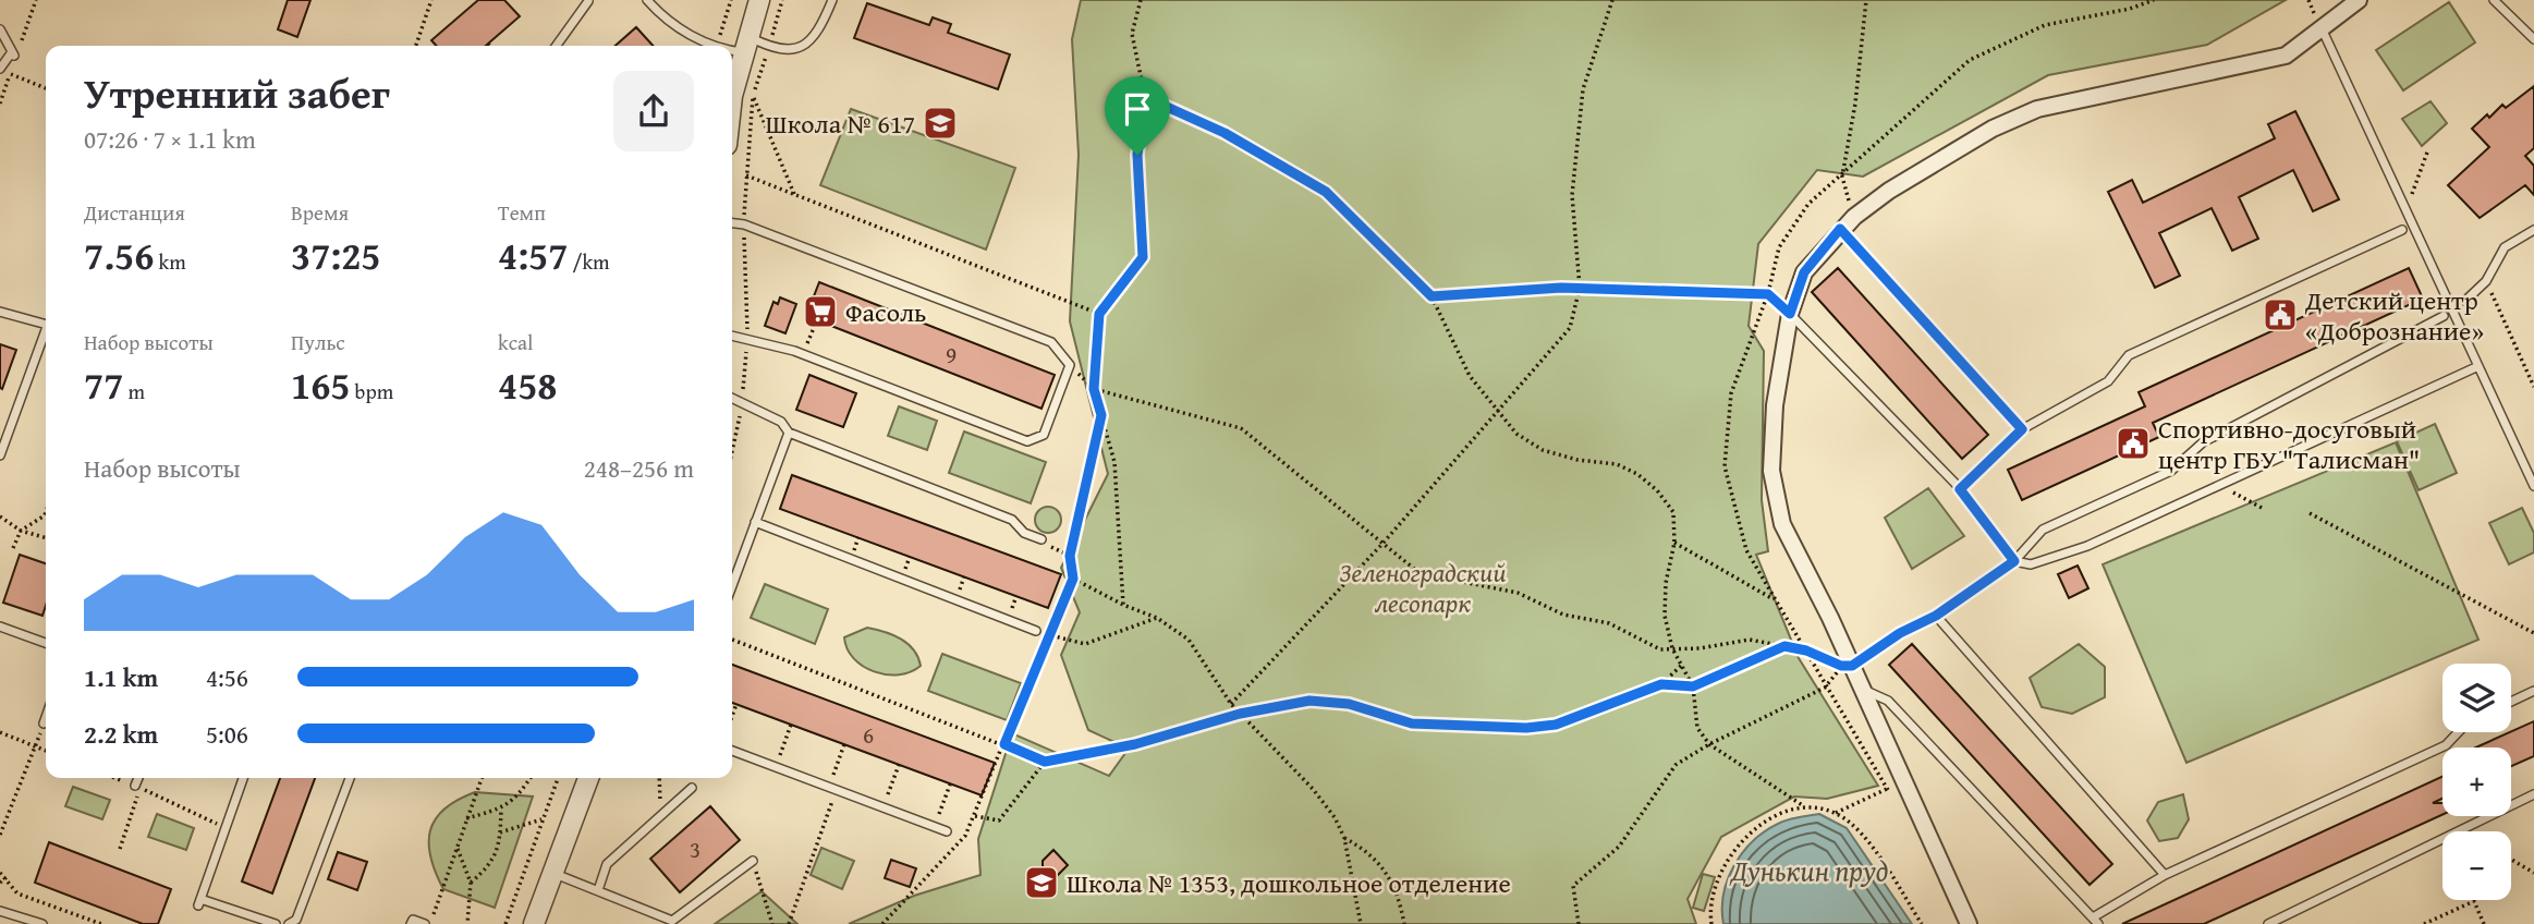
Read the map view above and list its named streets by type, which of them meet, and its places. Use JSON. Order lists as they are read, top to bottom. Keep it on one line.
{"water":["Дунькин пруд"],"parks":["Зеленоградский лесопарк"],"places":{"school or university":["Школа № 617","Школа № 1353, дошкольное отделение"],"supermarket":["Фасоль"],"public building":["Детский центр «Добрознание»","Спортивно-досуговый центр ГБУ \"Талисман\""]},"house_numbers":["9","6","3"],"page":{"heading":["Утренний забег","07:26 · 7 × 1.1 km"],"stats":[["Дистанция","7.56 km"],["Время","37:25"],["Темп","4:57 /km"],["Набор высоты","77 m"],["Пульс","165 bpm"],["kcal","458"]],"chart":["Набор высоты","248–256 m"],"list":[{"name":"1.1 km","note":"4:56"},{"name":"2.2 km","note":"5:06"}],"map_buttons":["+","−"]}}
